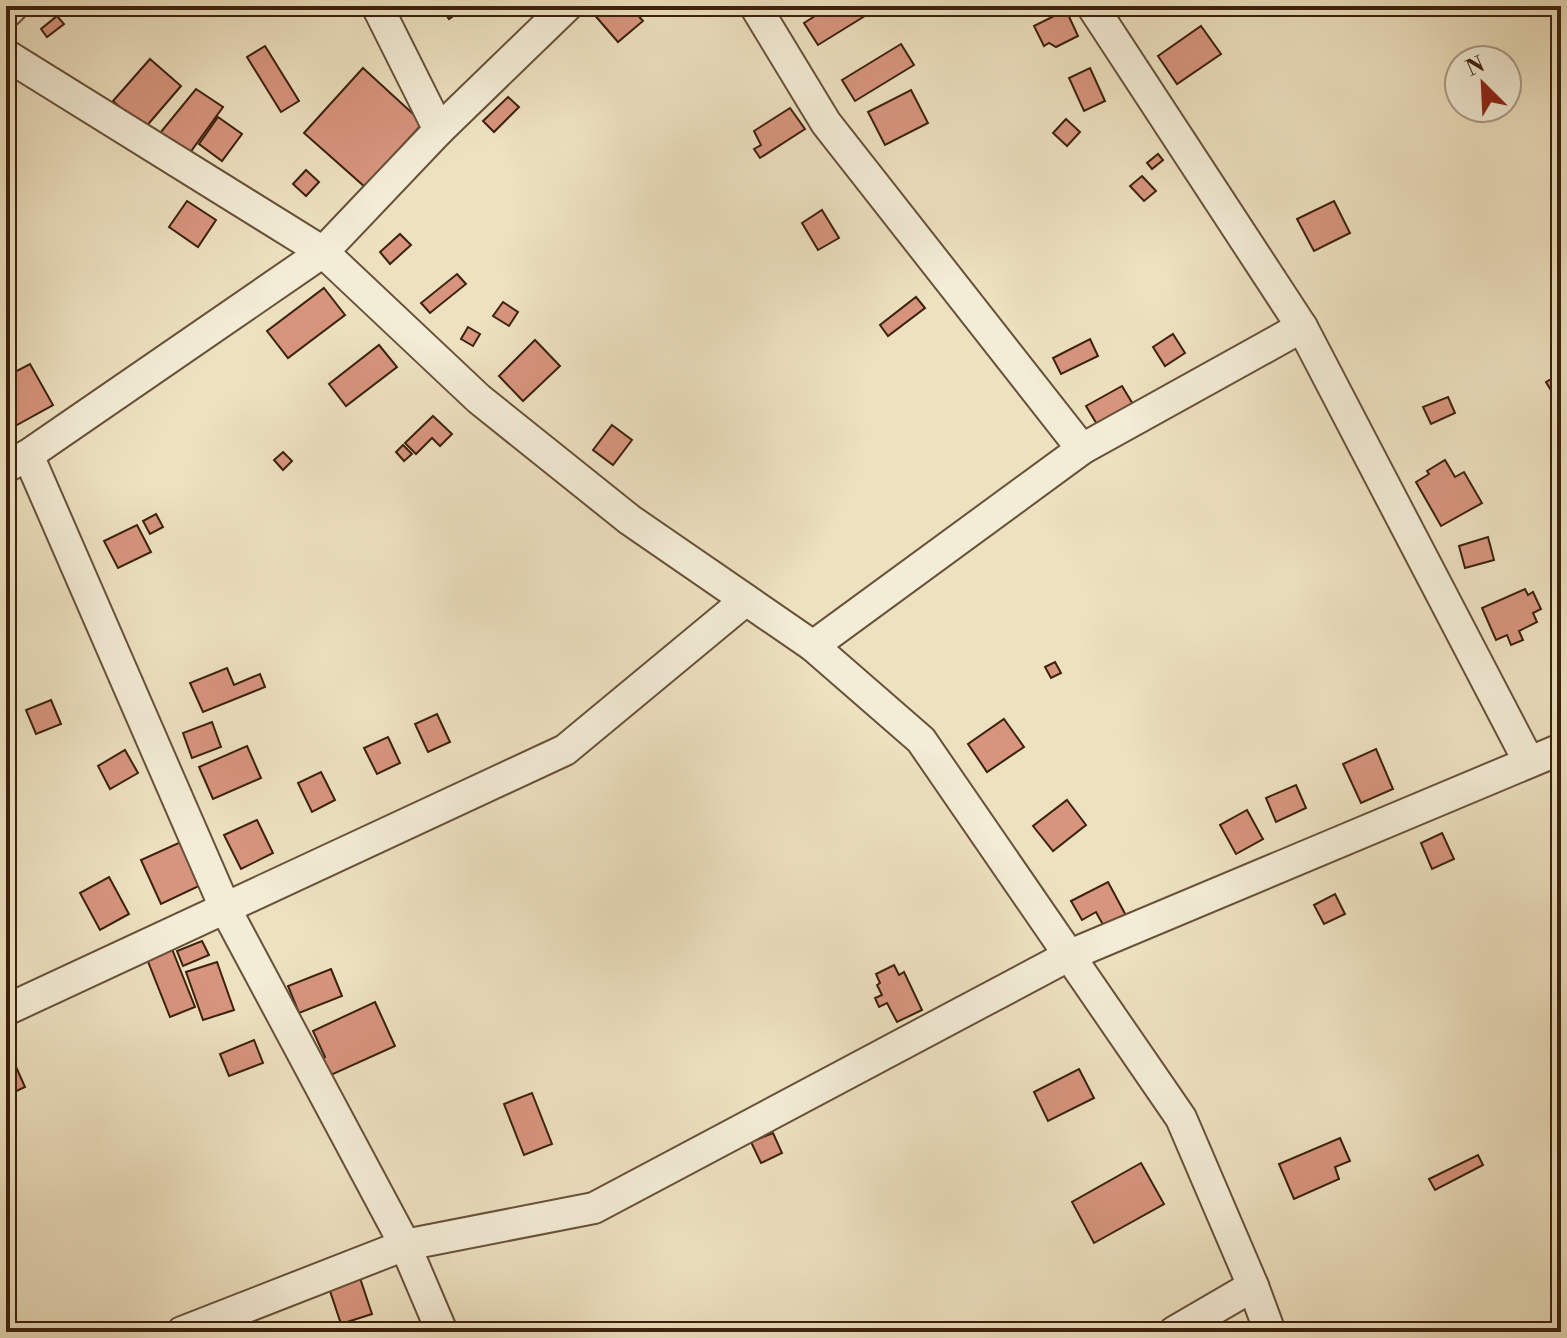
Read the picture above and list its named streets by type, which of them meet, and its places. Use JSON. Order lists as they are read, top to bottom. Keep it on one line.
{"north":"top left"}
